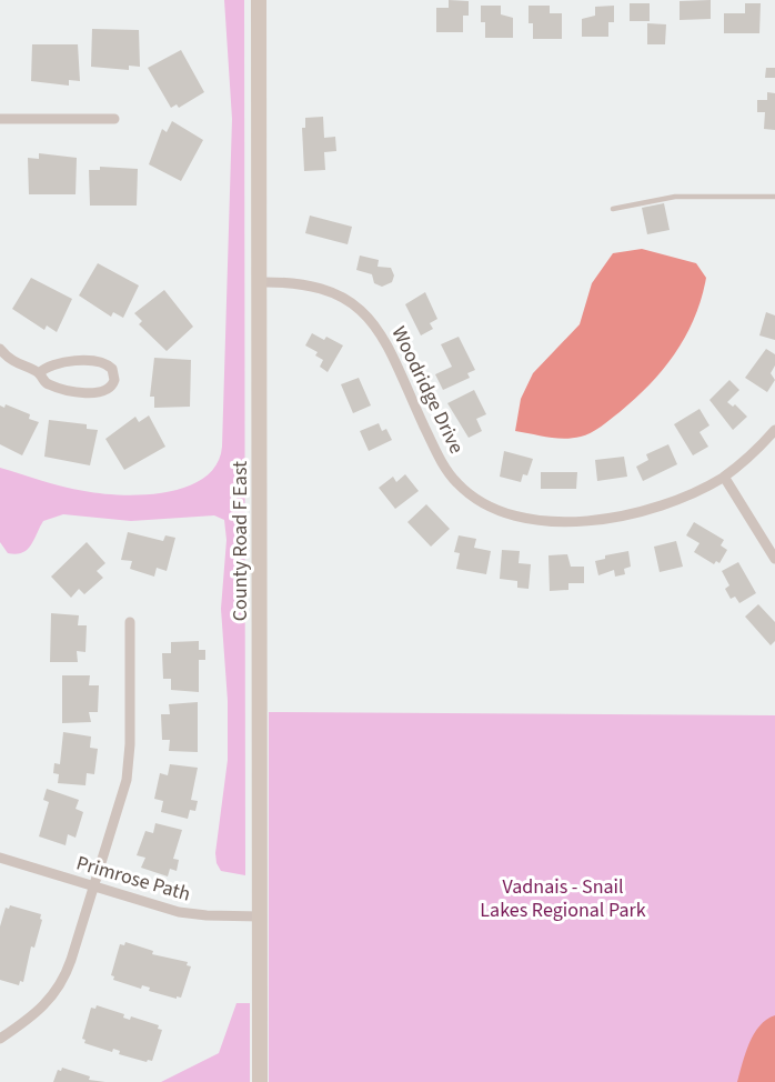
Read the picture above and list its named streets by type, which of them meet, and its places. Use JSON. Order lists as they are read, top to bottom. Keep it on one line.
{"streets":{"street":["Woodridge Drive","County Road F East","Primrose Path"]},"crossings":[["Woodridge Drive","County Road F East"],["County Road F East","Primrose Path"]],"parks":["Vadnais - Snail Lakes Regional Park"]}
